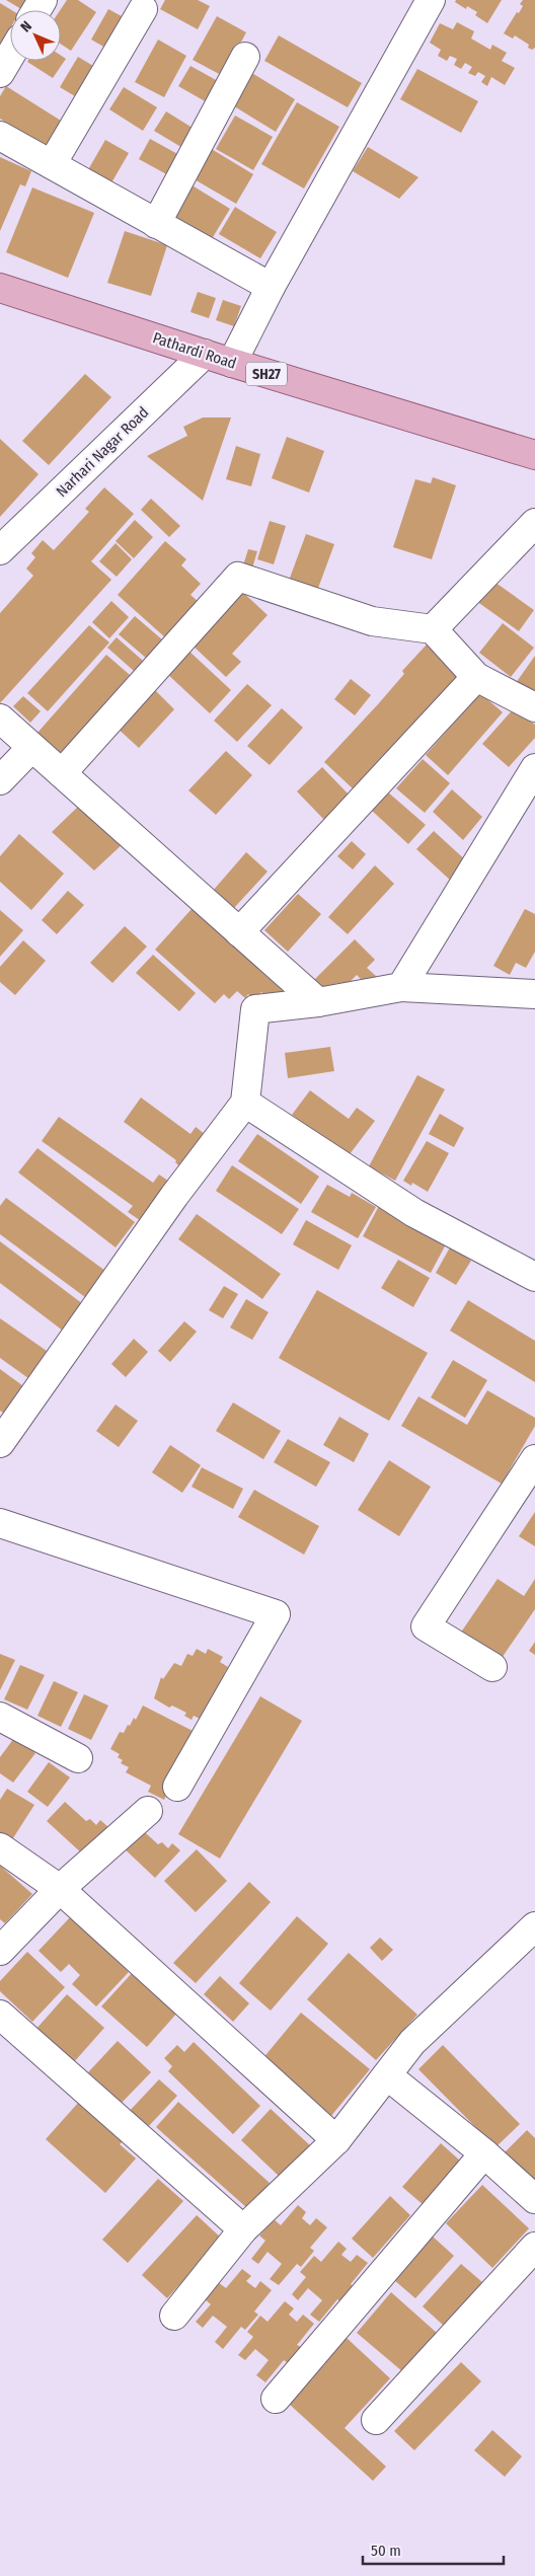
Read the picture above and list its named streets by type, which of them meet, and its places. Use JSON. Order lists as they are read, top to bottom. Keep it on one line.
{"streets":{"main road":["Pathardi Road","SH27"],"street":["Narhari Nagar Road"]},"crossings":[["Pathardi Road","Narhari Nagar Road"]],"scale_bar":"50 m","north":"top left"}
